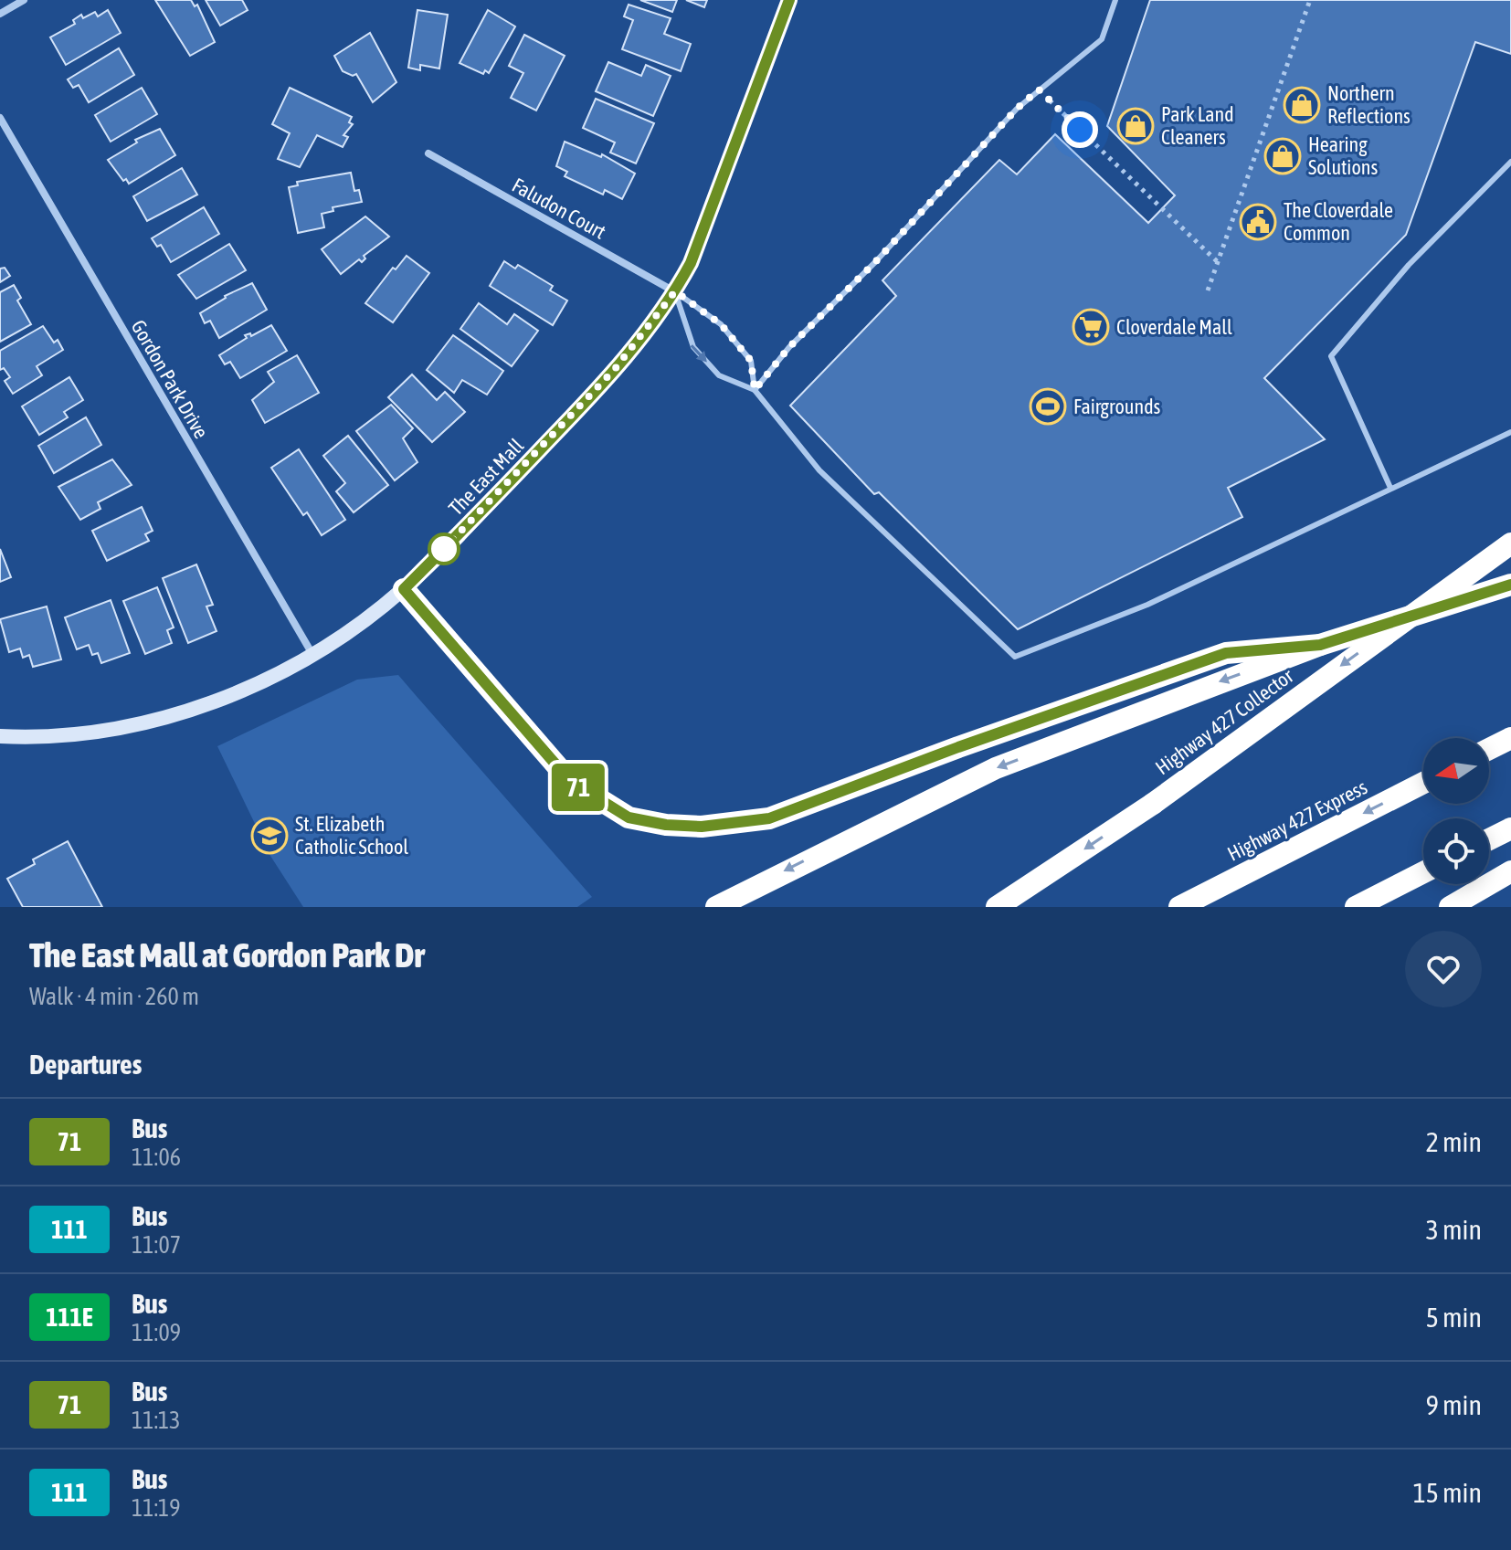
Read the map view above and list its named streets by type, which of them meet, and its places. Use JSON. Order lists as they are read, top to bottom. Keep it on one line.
{"streets":{"highway":["Highway 427 Collector","Highway 427 Express"],"main road":["The East Mall"],"street":["Faludon Court","Gordon Park Drive"]},"crossings":[["Faludon Court","The East Mall"],["Gordon Park Drive","The East Mall"]],"places":{"shop":["Northern Reflections","Park Land Cleaners","Hearing Solutions"],"public building":["The Cloverdale Common"],"supermarket":["Cloverdale Mall"],"sports":["Fairgrounds"],"school or university":["St. Elizabeth Catholic School"]},"lines":["bus line 71"],"north":"left","page":{"on_map":"71","heading":[["The East Mall at Gordon Park Dr","Walk · 4 min · 260 m"],"Departures"],"list":[{"mark":"71","name":"Bus","note":"11:06","value":"2 min"},{"mark":"111","name":"Bus","note":"11:07","value":"3 min"},{"mark":"111E","name":"Bus","note":"11:09","value":"5 min"},{"mark":"71","name":"Bus","note":"11:13","value":"9 min"},{"mark":"111","name":"Bus","note":"11:19","value":"15 min"}]}}
